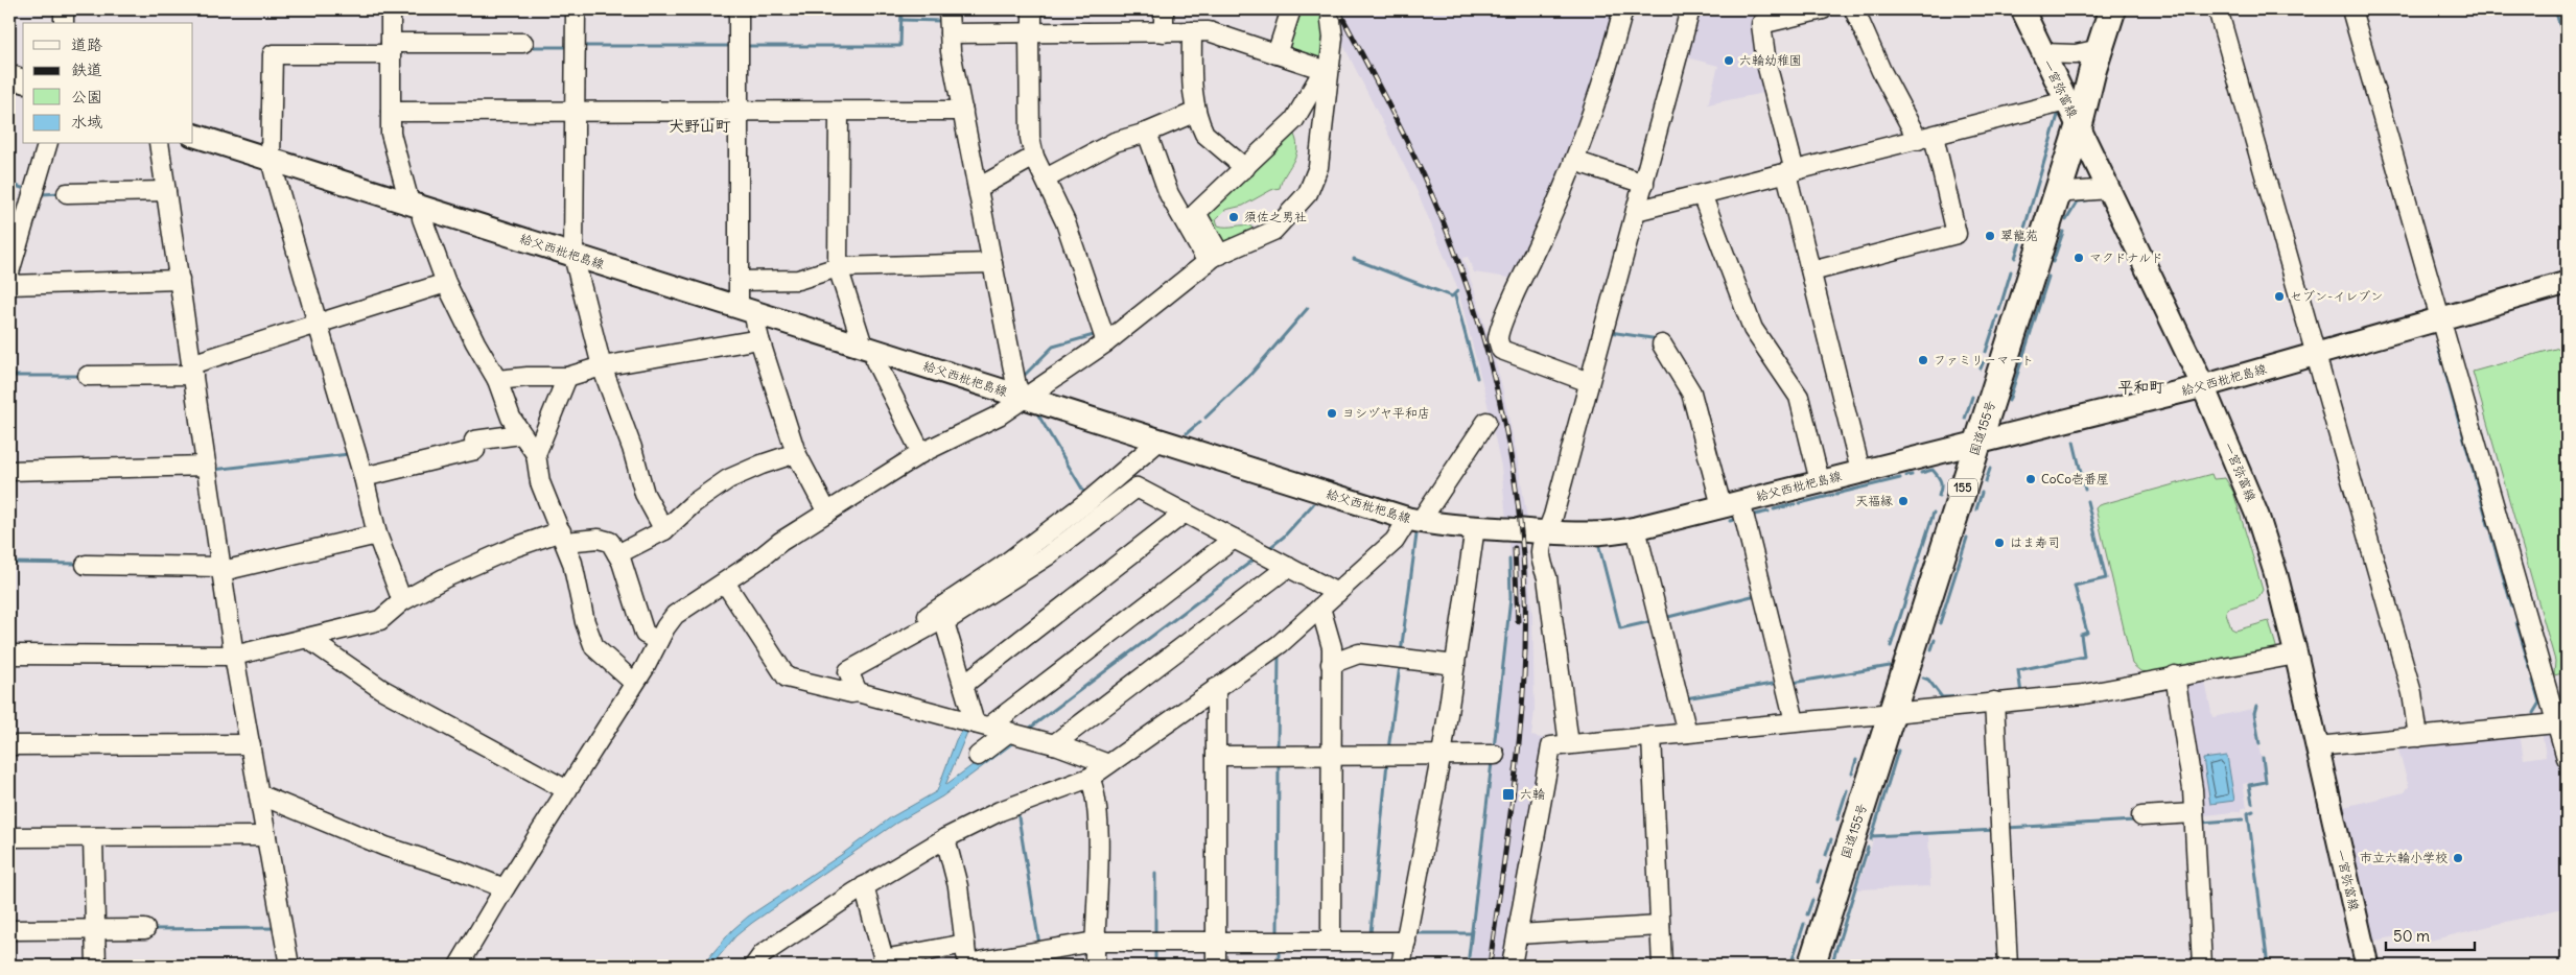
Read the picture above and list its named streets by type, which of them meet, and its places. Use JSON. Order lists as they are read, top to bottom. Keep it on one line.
{"streets":{"highway":["国道155号","155"],"main road":["一宮弥富線","給父西枇杷島線"]},"crossings":[["一宮弥富線","給父西枇杷島線"],["一宮弥富線","国道155号"],["給父西枇杷島線","国道155号"]],"districts":["大野山町","平和町"],"places":{"other":["六輪幼稚園","須佐之男社","翠龍苑","マクドナルド","セブン-イレブン","ファミリーマート","ヨシヅヤ平和店","CoCo壱番屋","天福縁","はま寿司","市立六輪小学校"],"transit":["六輪"]},"legend":["道路","鉄道","公園","水域"],"scale_bar":"50 m"}
